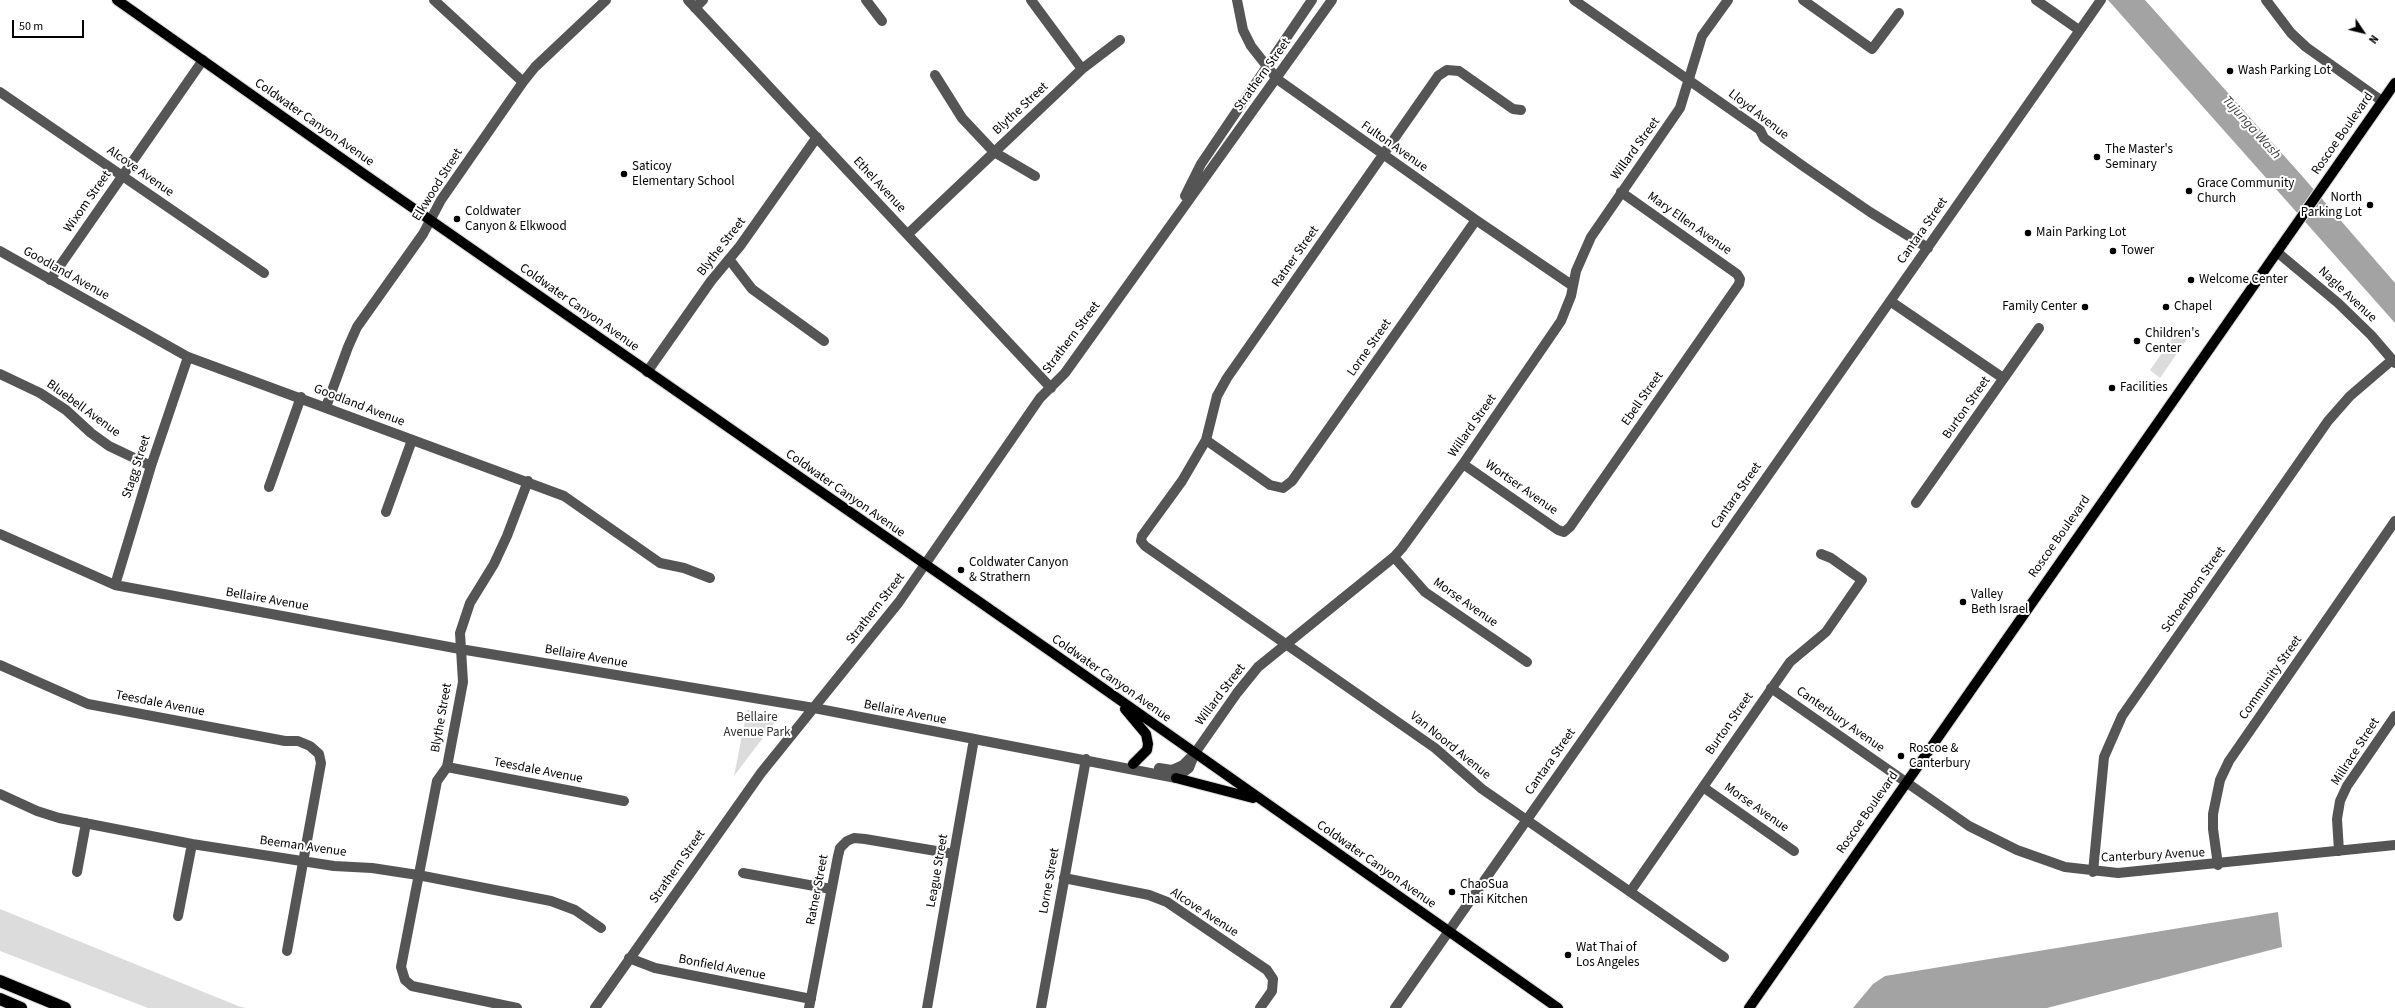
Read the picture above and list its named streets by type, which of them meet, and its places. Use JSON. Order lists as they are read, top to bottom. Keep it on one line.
{"streets":{"main road":["Coldwater Canyon Avenue","Roscoe Boulevard"],"street":["Strathern Street","Blythe Street","Lloyd Avenue","Fulton Avenue","Willard Street","Alcove Avenue","Elkwood Street","Ethel Avenue","Wixom Street","Mary Ellen Avenue","Cantara Street","Ratner Street","Goodland Avenue","Nagle Avenue","Lorne Street","Ebell Street","Burton Street","Bluebell Avenue","Stagg Street","Wortser Avenue","Schoenborn Street","Bellaire Avenue","Morse Avenue","Community Street","Teesdale Avenue","Canterbury Avenue","Van Noord Avenue","Millrace Street","Beeman Avenue","League Street","Bonfield Avenue"]},"crossings":[["Strathern Street","Coldwater Canyon Avenue"],["Strathern Street","Fulton Avenue"],["Strathern Street","Ethel Avenue"],["Strathern Street","Bellaire Avenue"],["Strathern Street","Bonfield Avenue"],["Blythe Street","Coldwater Canyon Avenue"],["Blythe Street","Ethel Avenue"],["Blythe Street","Goodland Avenue"],["Blythe Street","Bellaire Avenue"],["Blythe Street","Teesdale Avenue"],["Blythe Street","Beeman Avenue"],["Lloyd Avenue","Willard Street"],["Lloyd Avenue","Cantara Street"],["Coldwater Canyon Avenue","Willard Street"],["Coldwater Canyon Avenue","Elkwood Street"],["Coldwater Canyon Avenue","Wixom Street"],["Coldwater Canyon Avenue","Cantara Street"],["Roscoe Boulevard","Nagle Avenue"],["Roscoe Boulevard","Canterbury Avenue"],["Fulton Avenue","Willard Street"],["Fulton Avenue","Ratner Street"],["Fulton Avenue","Lorne Street"],["Willard Street","Mary Ellen Avenue"],["Willard Street","Lorne Street"],["Willard Street","Wortser Avenue"],["Willard Street","Bellaire Avenue"],["Willard Street","Morse Avenue"],["Willard Street","Van Noord Avenue"],["Alcove Avenue","Wixom Street"],["Alcove Avenue","Lorne Street"],["Elkwood Street","Goodland Avenue"],["Wixom Street","Goodland Avenue"],["Mary Ellen Avenue","Ebell Street"],["Cantara Street","Van Noord Avenue"],["Ratner Street","Lorne Street"],["Ratner Street","Van Noord Avenue"],["Ratner Street","League Street"],["Ratner Street","Bonfield Avenue"],["Goodland Avenue","Stagg Street"],["Nagle Avenue","Schoenborn Street"],["Lorne Street","Bellaire Avenue"],["Ebell Street","Wortser Avenue"],["Burton Street","Morse Avenue"],["Burton Street","Canterbury Avenue"],["Burton Street","Van Noord Avenue"],["Bluebell Avenue","Stagg Street"],["Stagg Street","Bellaire Avenue"],["Schoenborn Street","Canterbury Avenue"],["Bellaire Avenue","League Street"],["Community Street","Canterbury Avenue"],["Teesdale Avenue","Beeman Avenue"],["Canterbury Avenue","Millrace Street"]],"water":["Tujunga Wash"],"parks":["Bellaire Avenue Park"],"places":["Wash Parking Lot","The Master's Seminary","Saticoy Elementary School","Grace Community Church","North Parking Lot","Coldwater Canyon & Elkwood","Main Parking Lot","Tower","Welcome Center","Family Center","Chapel","Children's Center","Facilities","Coldwater Canyon & Strathern","Valley Beth Israel","Roscoe & Canterbury","ChaoSua Thai Kitchen","Wat Thai of Los Angeles"],"scale_bar":"50 m","north":"bottom right"}
